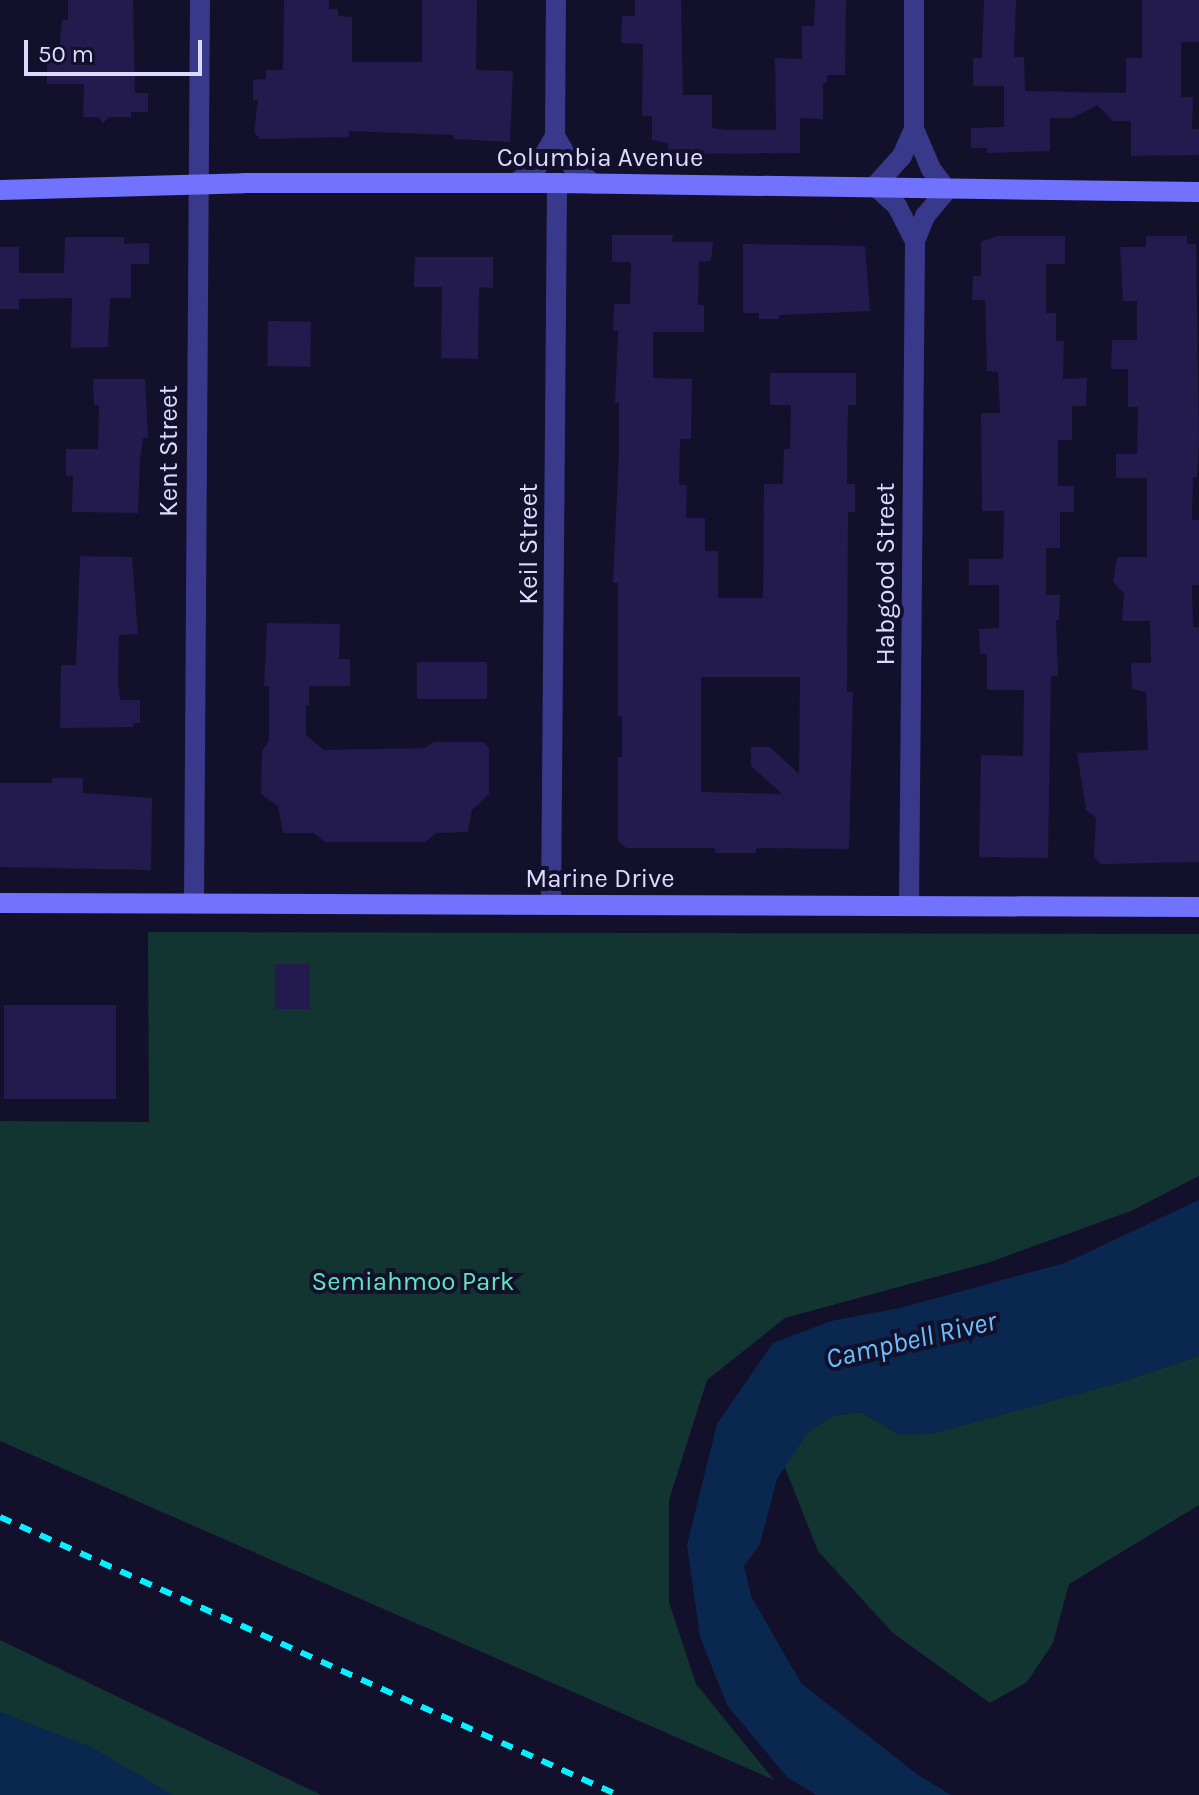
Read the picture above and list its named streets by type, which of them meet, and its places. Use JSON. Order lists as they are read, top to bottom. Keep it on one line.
{"streets":{"street":["Columbia Avenue","Kent Street","Keil Street","Habgood Street","Marine Drive"]},"crossings":[["Columbia Avenue","Kent Street"],["Columbia Avenue","Keil Street"],["Columbia Avenue","Habgood Street"],["Kent Street","Marine Drive"],["Keil Street","Marine Drive"],["Habgood Street","Marine Drive"]],"water":["Campbell River"],"parks":["Semiahmoo Park"],"scale_bar":"50 m"}
